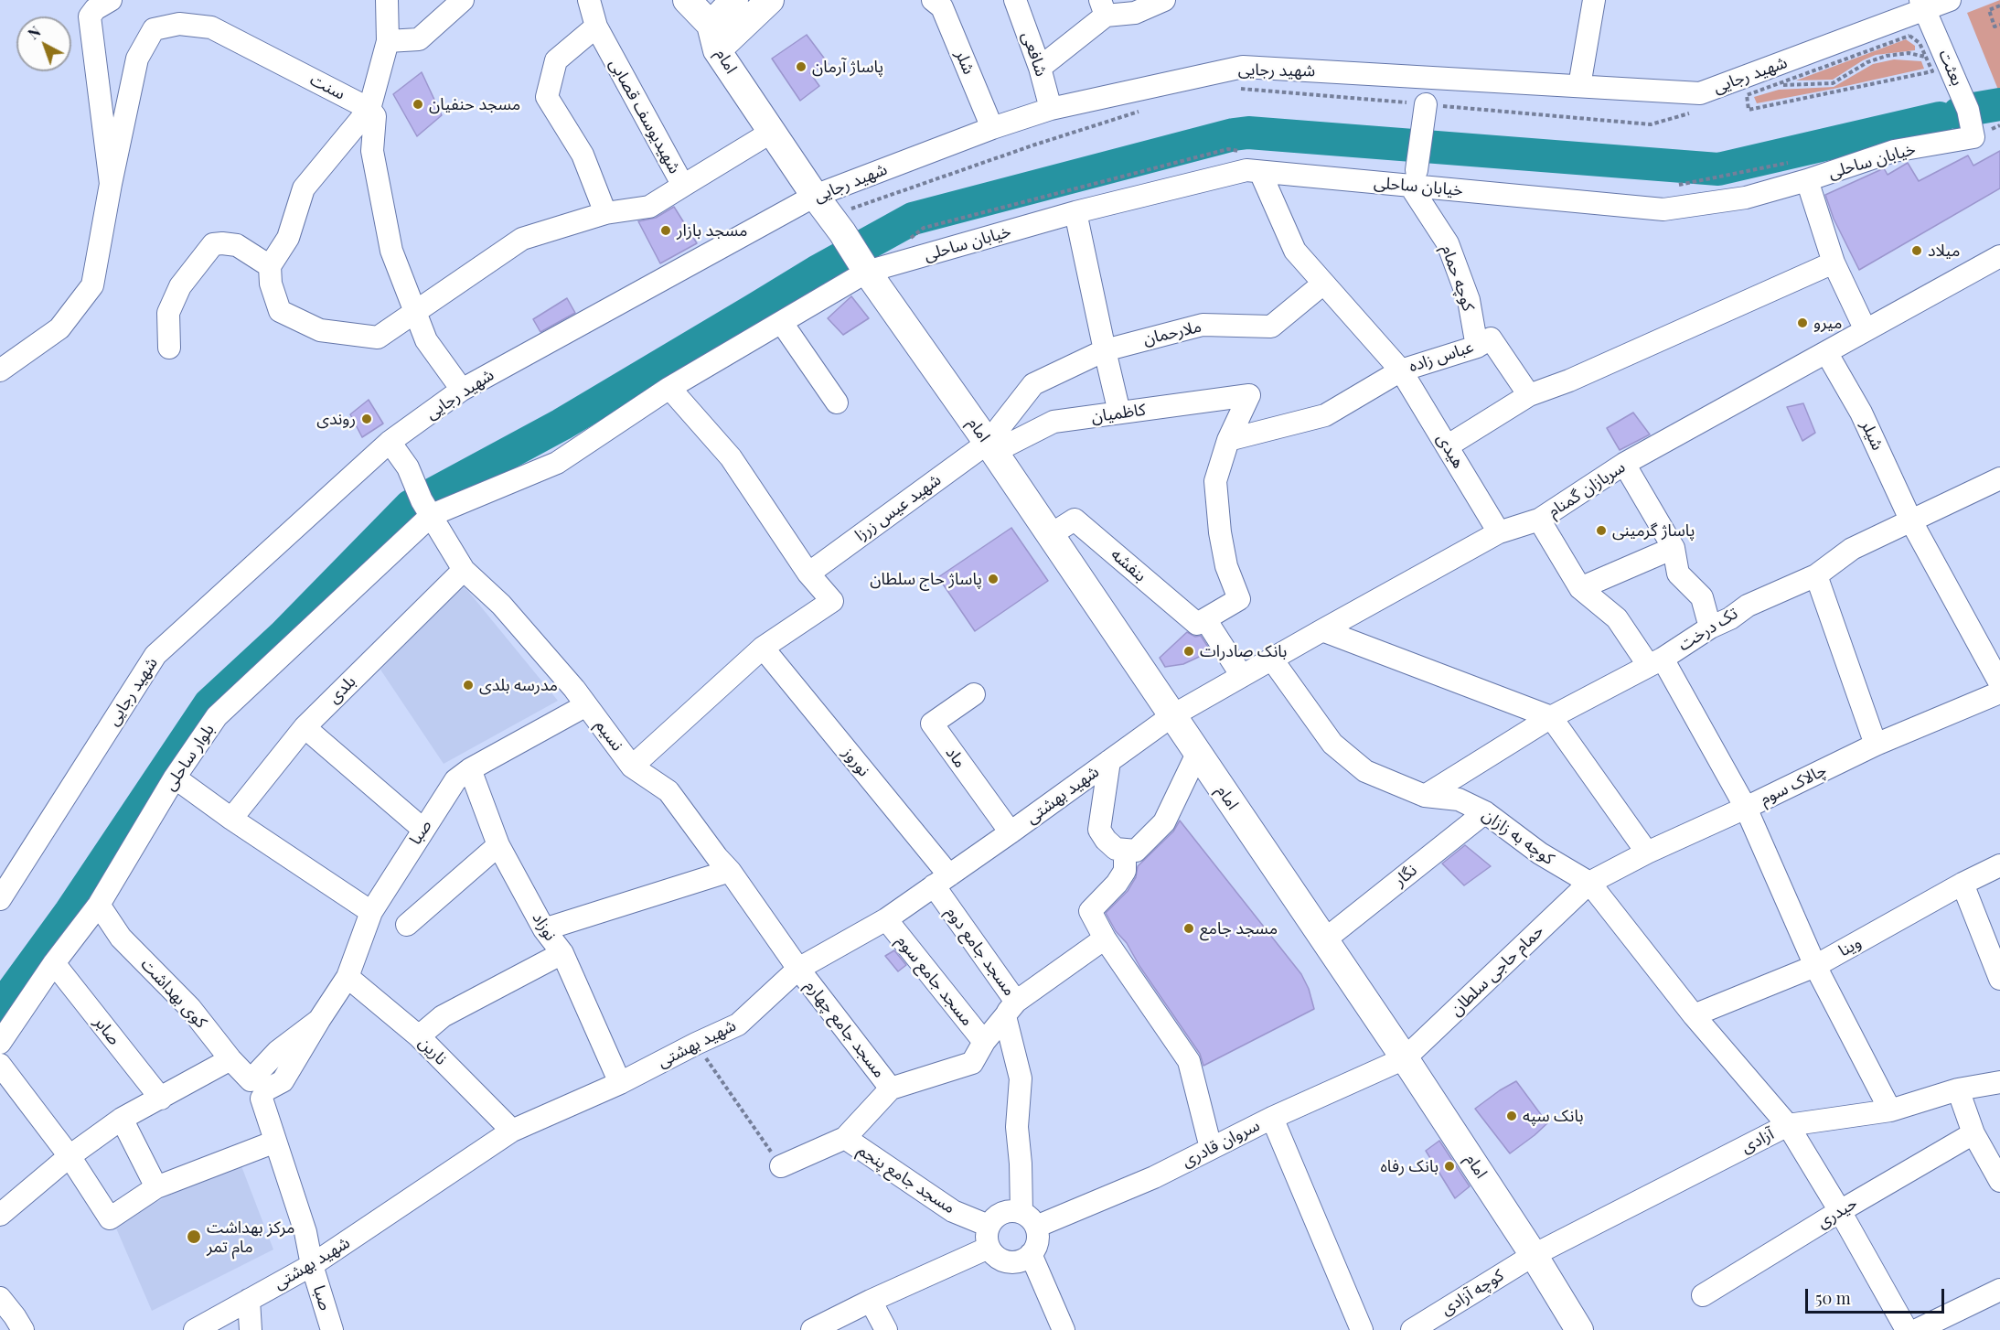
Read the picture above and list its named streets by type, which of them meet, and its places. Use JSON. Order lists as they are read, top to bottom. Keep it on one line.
{"streets":{"main road":["امام"],"street":["شافعی","شلر","بعثت","شهید رجایی","سنت","شهیدیوسف قصابی","خیابان ساحلی","کوچه حمام","ملارحمان","عباس زاده","کاظمیان","شیلر","هیدی","سربازان گمنام","شهید عیس زرزا","بنفشه","تک درخت","بلدی","نسیم","بلوار ساحلی","ماد","نوروز","چالاک سوم","شهید بهشتی","صبا","کوچه به زازان","نگار","نوزاد","وینا","مسجد جامع دوم","حمام حاجی سلطان","مسجد جامع سوم","کوی بهداشت","مسجد جامع چهارم","صابر","نارین","آزادی","سروان قادری","مسجد جامع پنجم","حیدری","کوچه آزادی"]},"crossings":[["شافعی","شهید رجایی"],["امام","شهید رجایی"],["امام","خیابان ساحلی"],["امام","ملارحمان"],["امام","کاظمیان"],["امام","سربازان گمنام"],["امام","شهید عیس زرزا"],["امام","بنفشه"],["امام","شهید بهشتی"],["امام","نگار"],["امام","حمام حاجی سلطان"],["امام","آزادی"],["امام","سروان قادری"],["امام","کوچه آزادی"],["شلر","شهید رجایی"],["بعثت","شهید رجایی"],["بعثت","خیابان ساحلی"],["شهید رجایی","نسیم"],["خیابان ساحلی","کوچه حمام"],["خیابان ساحلی","عباس زاده"],["خیابان ساحلی","نسیم"],["خیابان ساحلی","بلوار ساحلی"],["کوچه حمام","عباس زاده"],["ملارحمان","عباس زاده"],["ملارحمان","کاظمیان"],["ملارحمان","شهید عیس زرزا"],["عباس زاده","هیدی"],["کاظمیان","شهید عیس زرزا"],["شیلر","سربازان گمنام"],["شیلر","تک درخت"],["هیدی","سربازان گمنام"],["سربازان گمنام","شهید بهشتی"],["سربازان گمنام","کوچه به زازان"],["تک درخت","کوچه به زازان"],["بلدی","نسیم"],["نسیم","بلوار ساحلی"],["نسیم","شهید بهشتی"],["نسیم","صبا"],["نسیم","مسجد جامع چهارم"],["بلوار ساحلی","کوی بهداشت"],["بلوار ساحلی","صابر"],["ماد","شهید بهشتی"],["نوروز","شهید بهشتی"],["نوروز","مسجد جامع دوم"],["چالاک سوم","کوچه به زازان"],["چالاک سوم","حمام حاجی سلطان"],["شهید بهشتی","صبا"],["شهید بهشتی","نوزاد"],["شهید بهشتی","مسجد جامع دوم"],["شهید بهشتی","مسجد جامع سوم"],["شهید بهشتی","کوی بهداشت"],["شهید بهشتی","مسجد جامع چهارم"],["شهید بهشتی","نارین"],["صبا","نوزاد"],["صبا","کوی بهداشت"],["صبا","نارین"],["کوچه به زازان","نگار"],["کوچه به زازان","حمام حاجی سلطان"],["حمام حاجی سلطان","سروان قادری"],["مسجد جامع چهارم","مسجد جامع پنجم"],["آزادی","کوچه آزادی"],["سروان قادری","مسجد جامع پنجم"]],"places":["پاساژ آرمان","مسجد حنفیان","مسجد بازار","میلاد","میرو","روندی","پاساژ گرمینی","پاساژ حاج سلطان","بانک صادرات","مدرسه بلدی","مسجد جامع","بانک سپه","بانک رفاه","مرکز بهداشت مام تمر"],"scale_bar":"50 m","north":"top left"}
